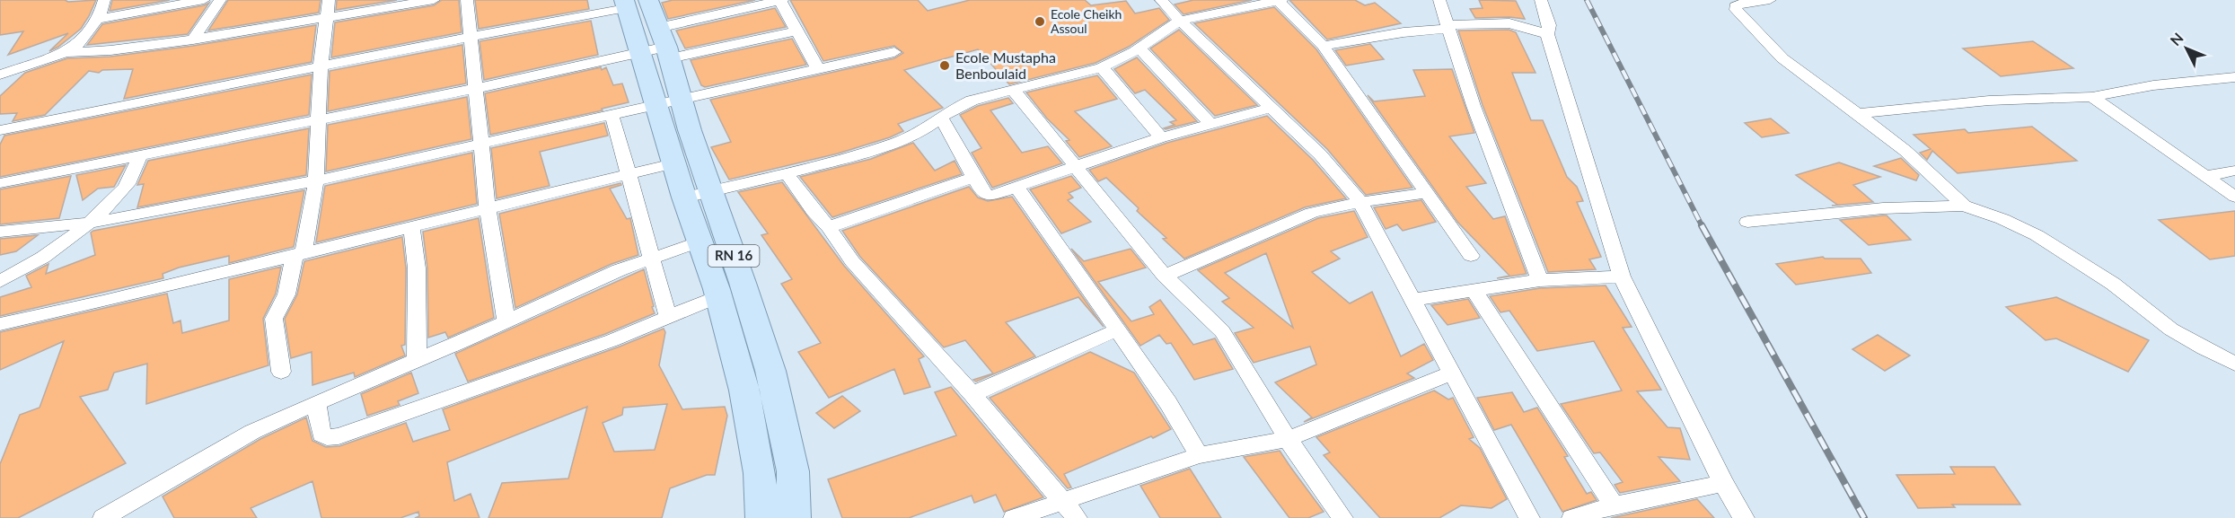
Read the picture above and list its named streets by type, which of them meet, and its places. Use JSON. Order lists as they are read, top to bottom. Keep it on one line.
{"streets":{"main road":["RN 16"]},"places":["Ecole Cheikh Assoul","Ecole Mustapha Benboulaid"],"north":"top left"}
